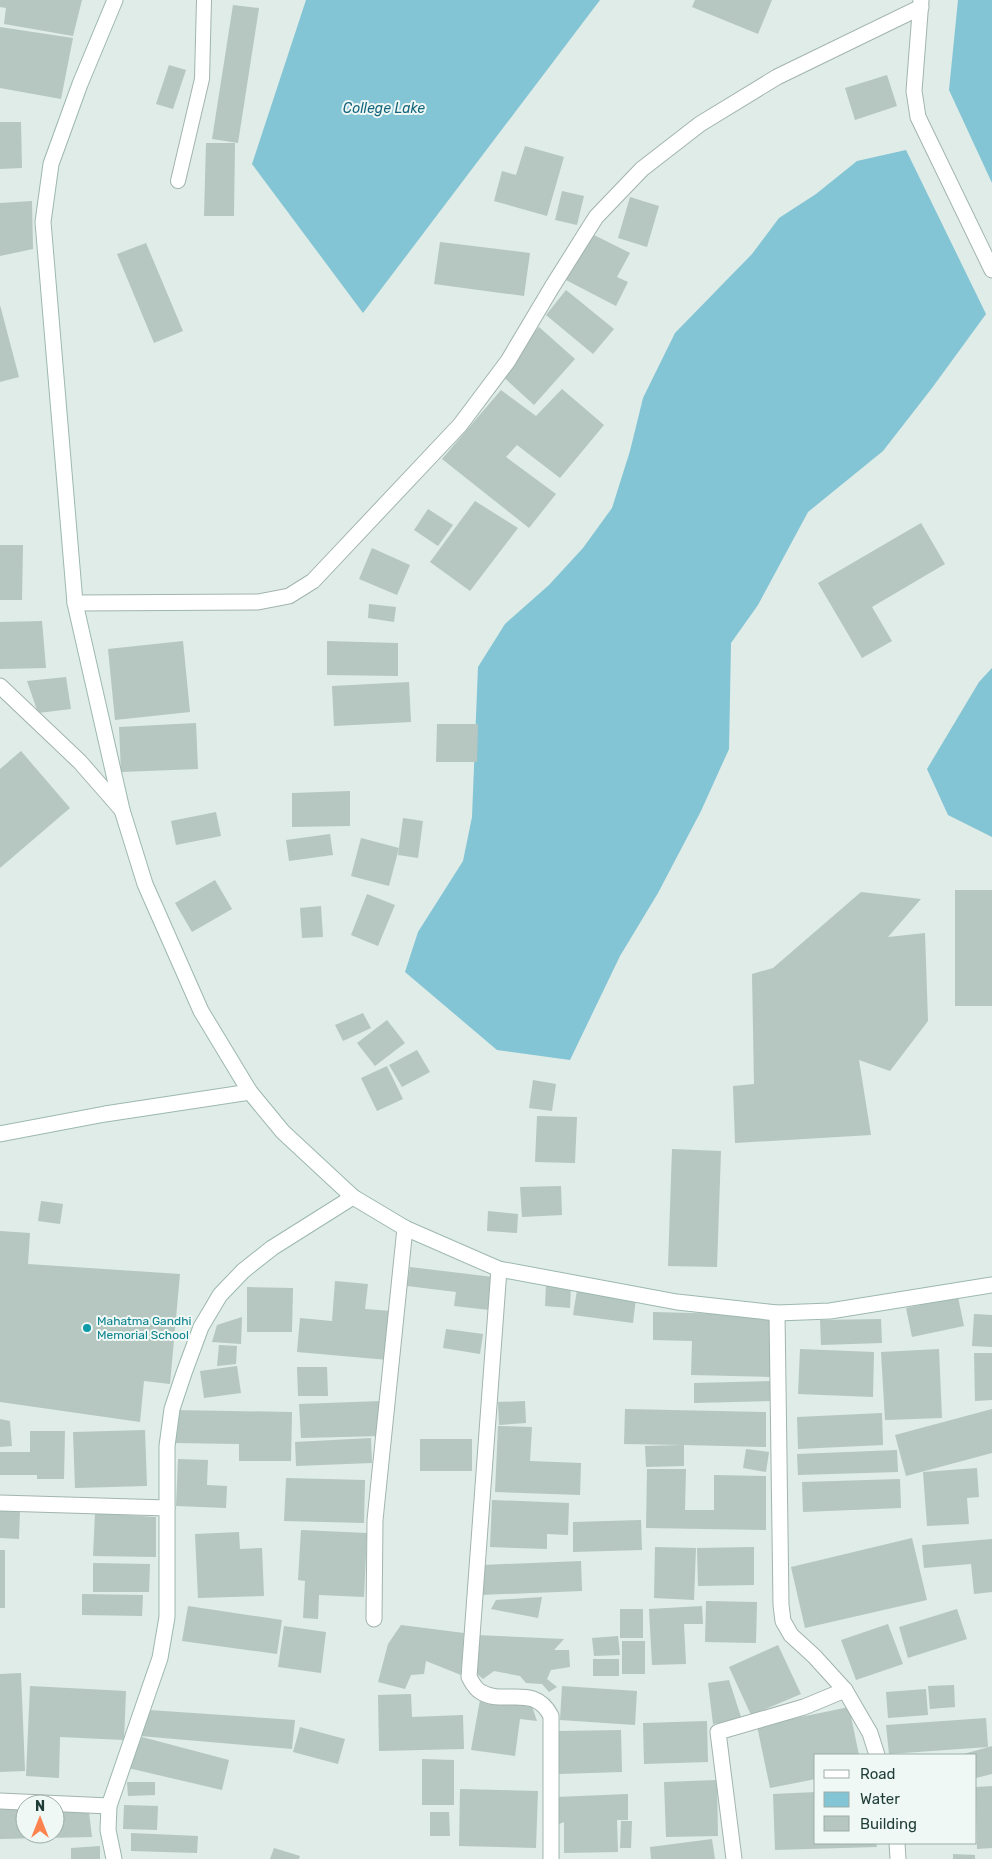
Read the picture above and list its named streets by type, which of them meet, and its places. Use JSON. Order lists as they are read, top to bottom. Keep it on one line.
{"water":["College Lake"],"places":["Mahatma Gandhi Memorial School"],"legend":["Road","Water","Building"],"north":"top"}
